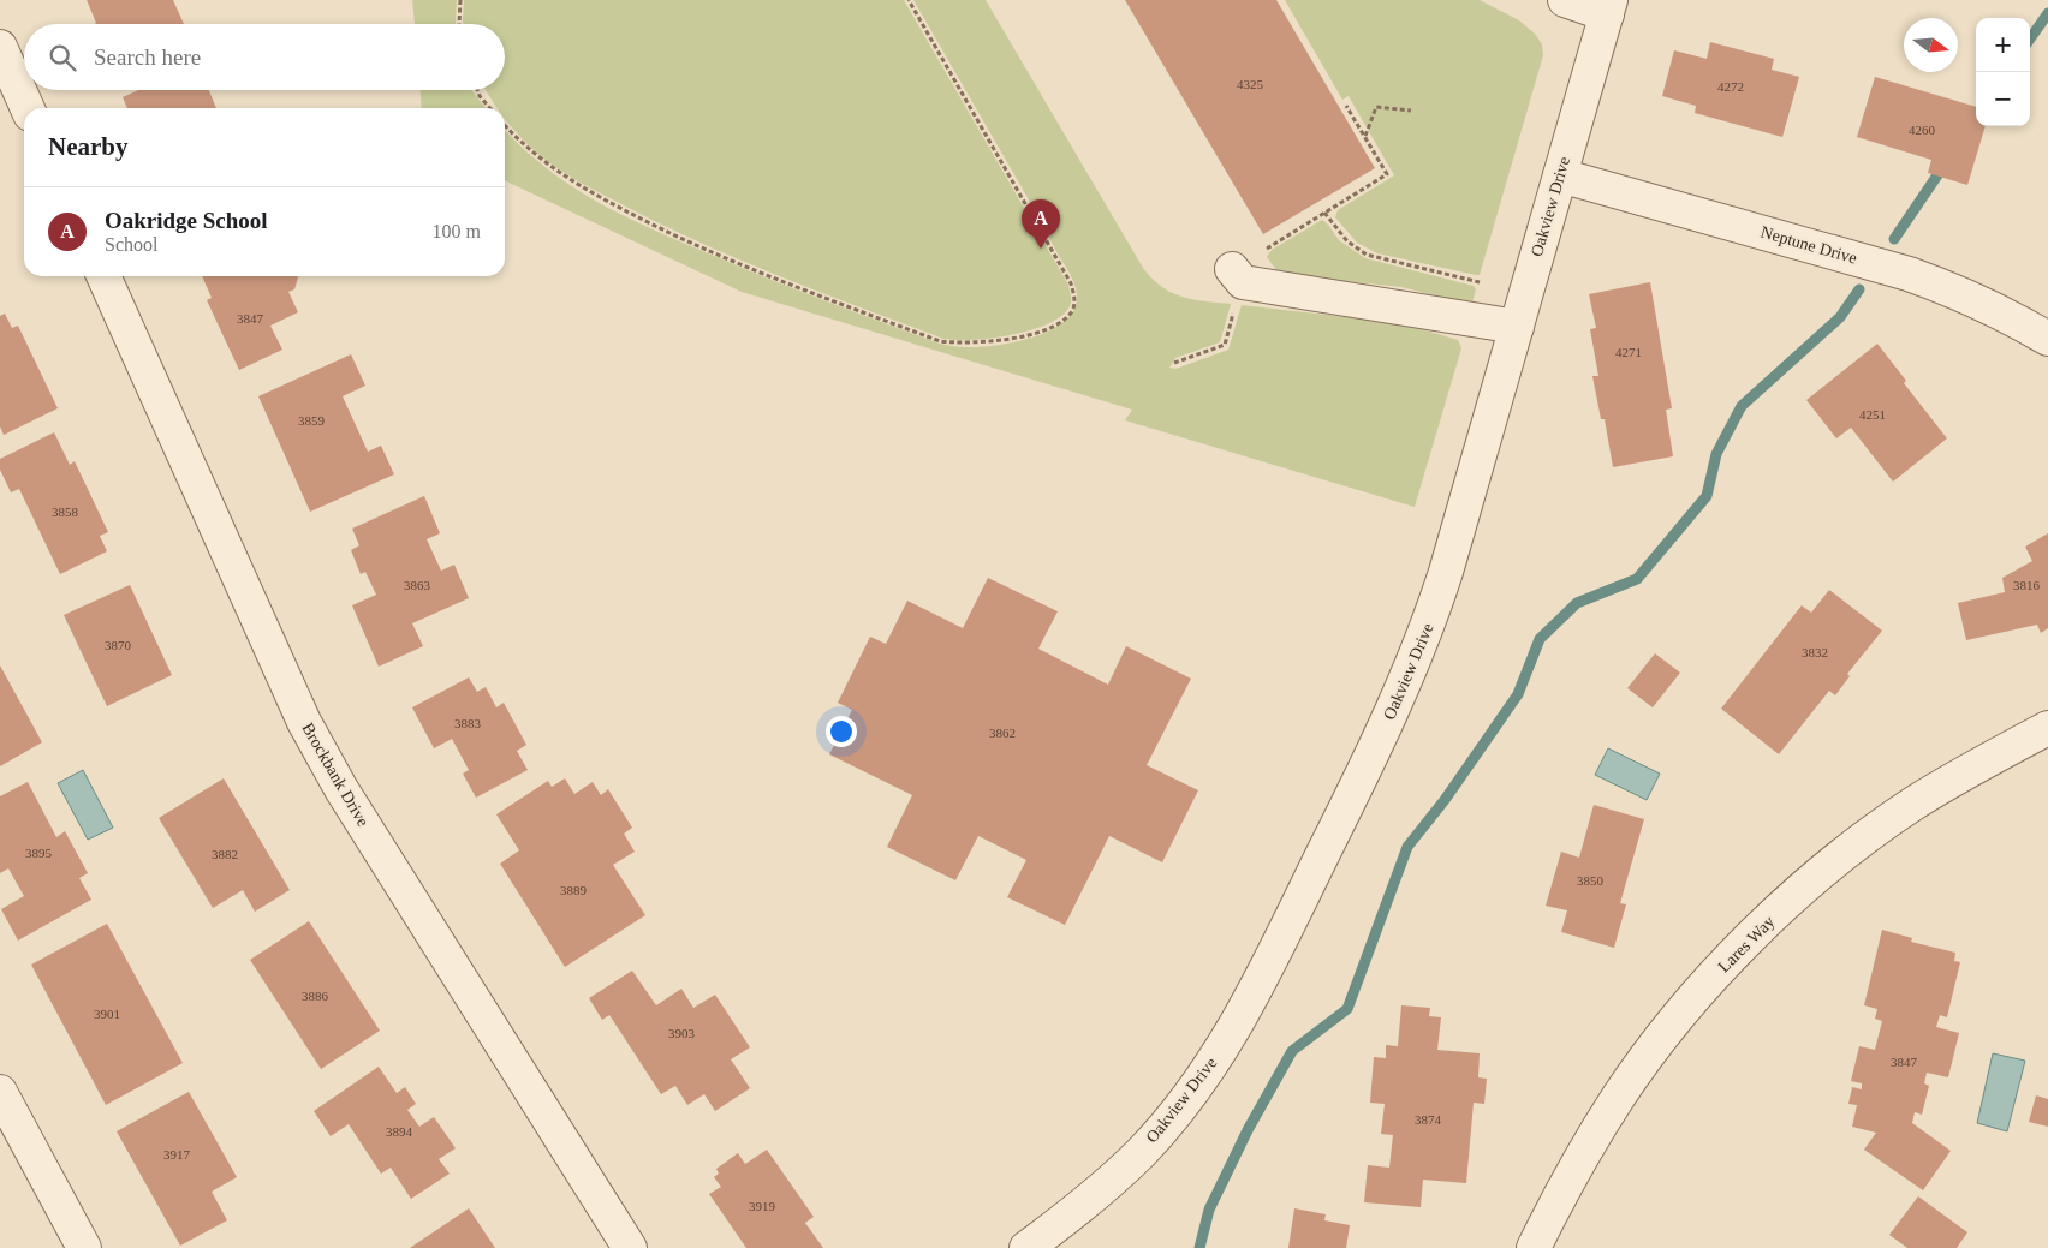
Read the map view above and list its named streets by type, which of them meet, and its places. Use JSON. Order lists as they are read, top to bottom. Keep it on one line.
{"streets":{"street":["Oakview Drive","Neptune Drive","Brockbank Drive","Lares Way"]},"crossings":[["Oakview Drive","Neptune Drive"]],"house_numbers":["4325","4272","4260","3847","4271","4251","3859","3858","3863","3816","3870","3832","3883","3862","3895","3882","3850","3889","3886","3901","3903","3847","3874","3894","3917","3919"],"north":"right","page":{"map_buttons":["+","−"],"search":"Search here","heading":"Nearby","list":[{"mark":"A","name":"Oakridge School","note":"School","value":"100 m"}],"pins":"A"}}
